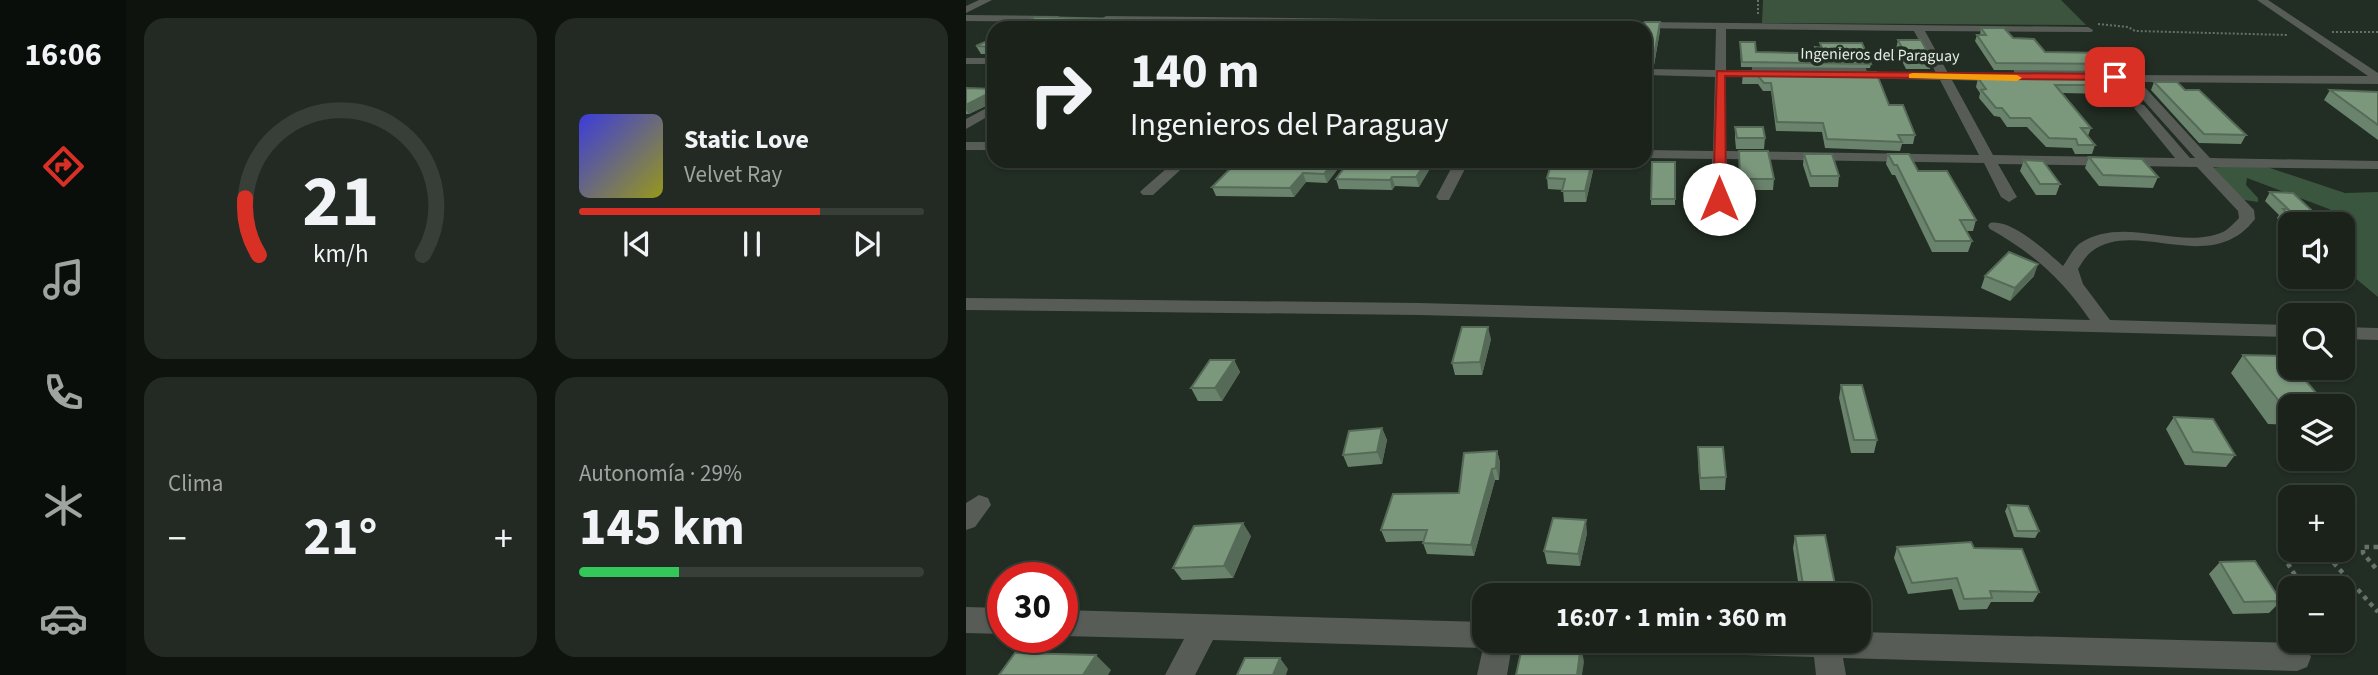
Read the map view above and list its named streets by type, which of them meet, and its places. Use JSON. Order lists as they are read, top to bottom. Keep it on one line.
{"streets":{"street":["Ingenieros del Paraguay"]},"page":{"tabs":"16:06","turn":["140 m","Ingenieros del Paraguay"],"song":["Static Love","Velvet Ray"],"map_buttons":["+","−"],"tile":["Clima",["Autonomía · 29%","145 km"]],"heat":["−","21°","+"],"limit":"30","trip":"16:07 · 1 min · 360 m","gauge":["21","km/h"]}}
